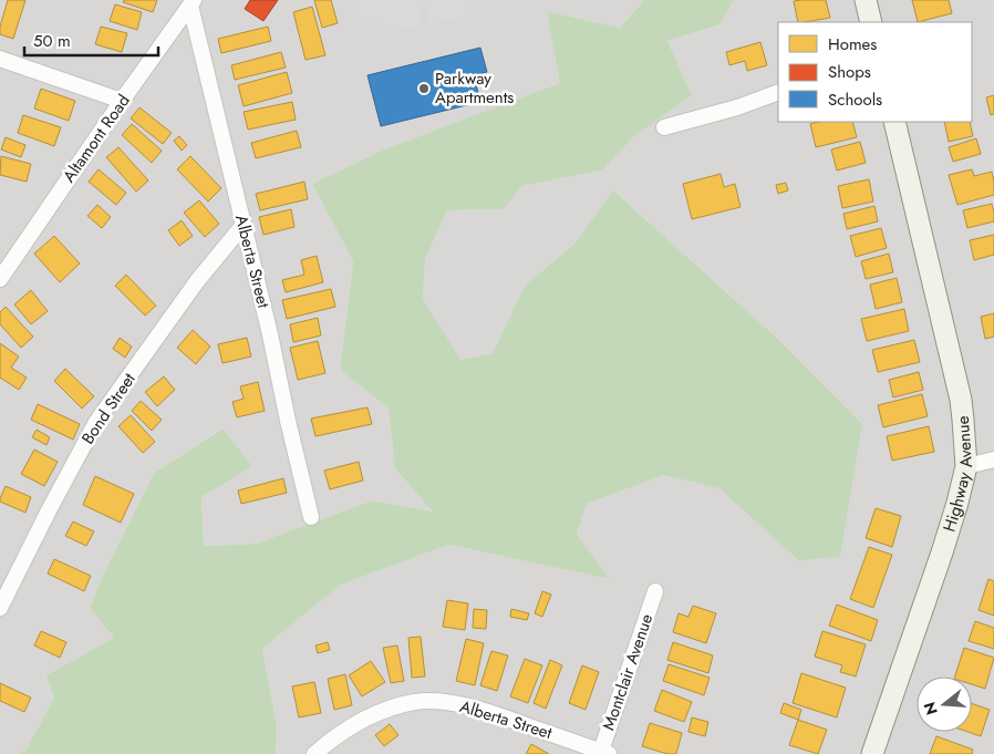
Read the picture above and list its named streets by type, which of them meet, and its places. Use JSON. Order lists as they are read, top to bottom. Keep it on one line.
{"streets":{"main road":["Highway Avenue"],"street":["Altamont Road","Alberta Street","Bond Street","Montclair Avenue"]},"crossings":[["Altamont Road","Alberta Street"],["Alberta Street","Bond Street"],["Alberta Street","Montclair Avenue"]],"places":["Parkway Apartments"],"legend":["Homes","Shops","Schools"],"scale_bar":"50 m","north":"left"}
